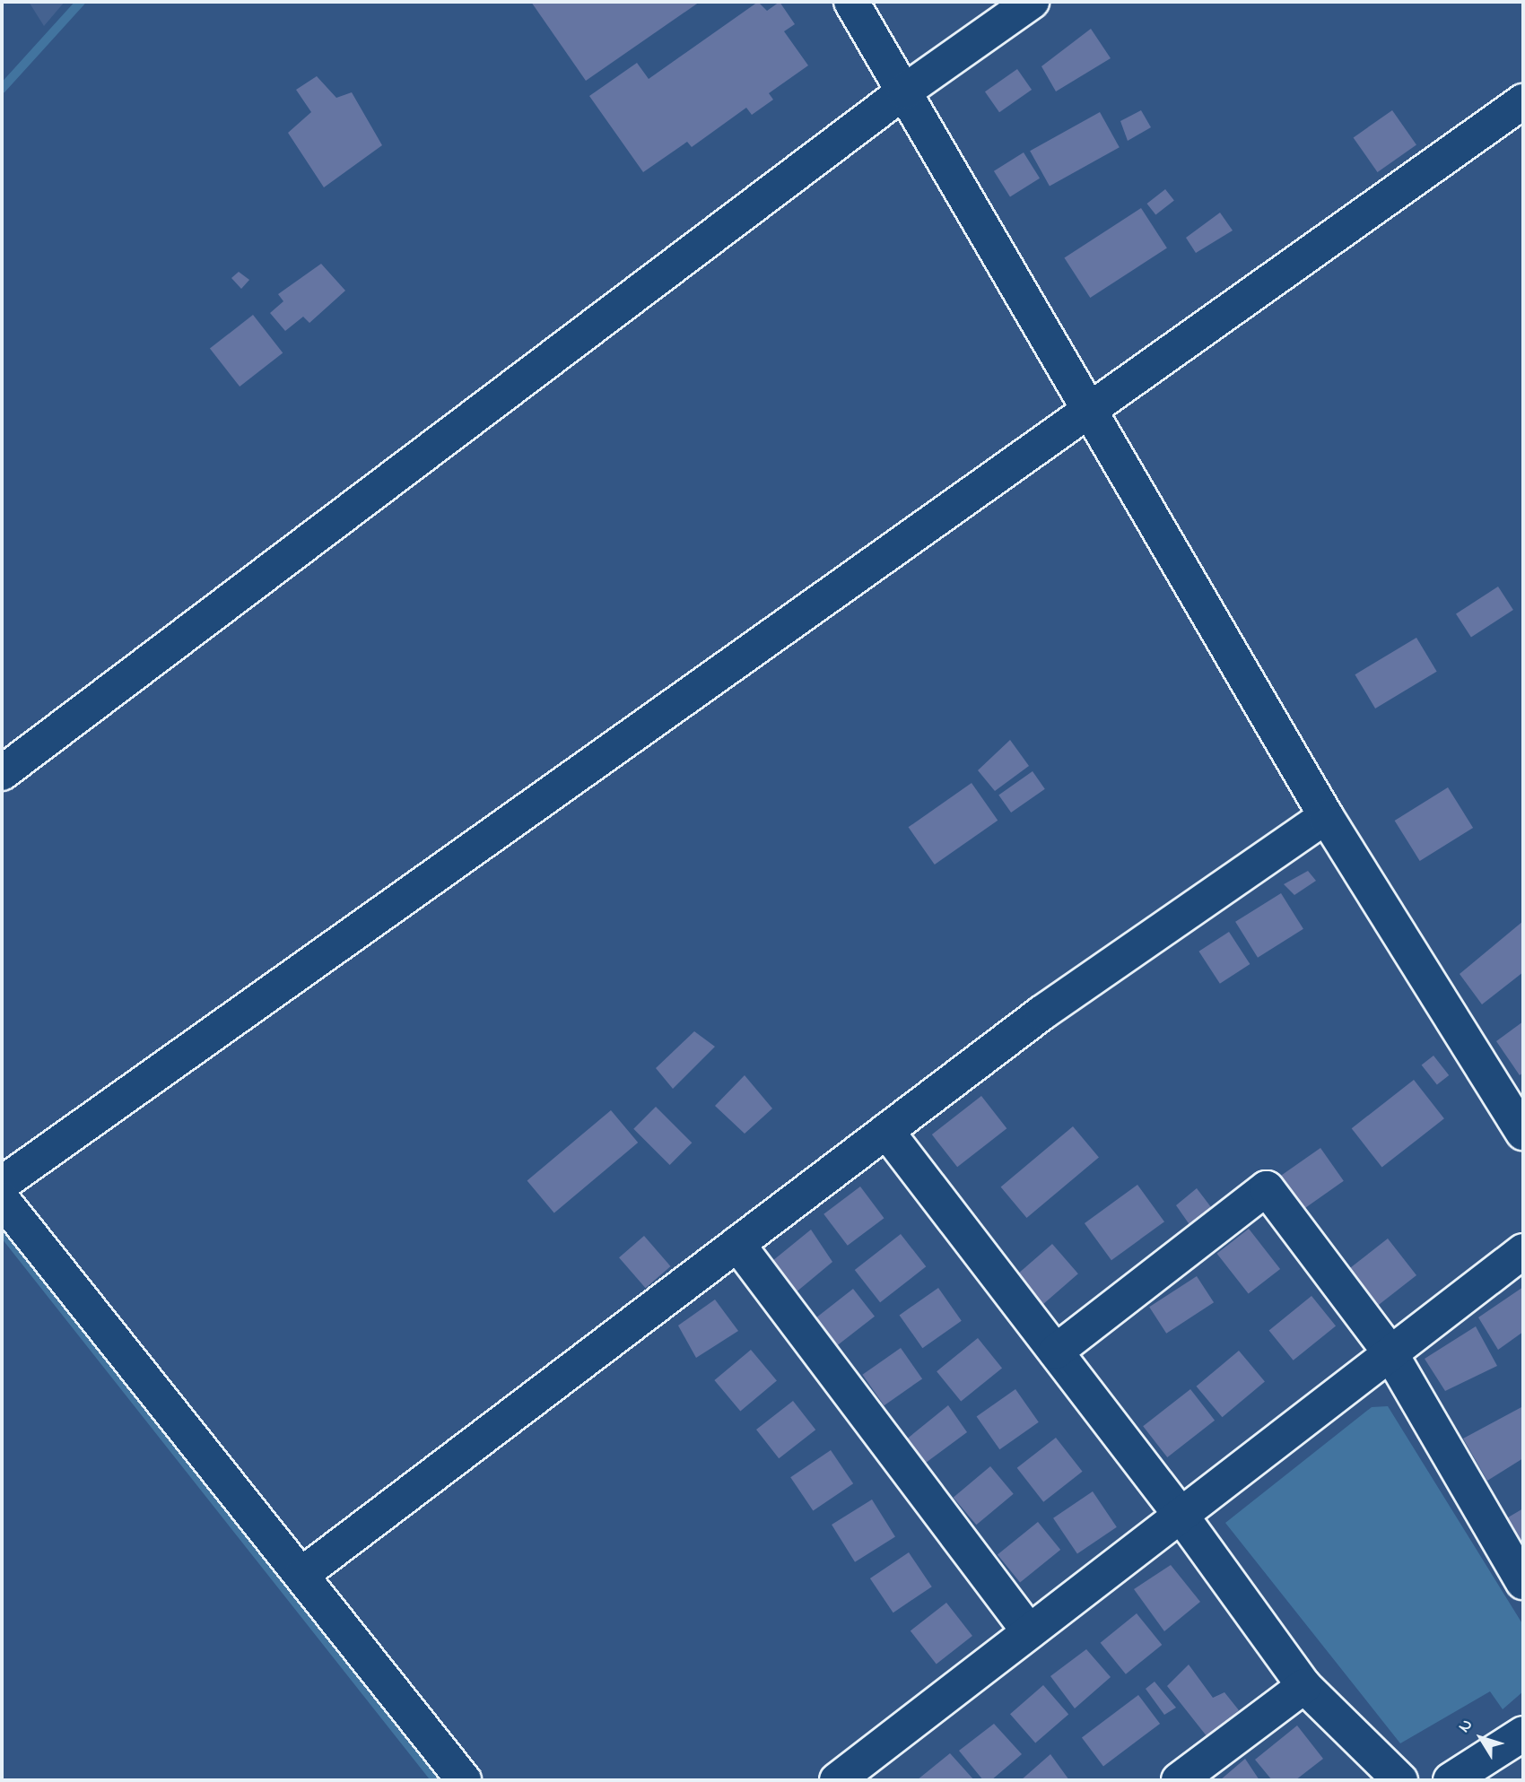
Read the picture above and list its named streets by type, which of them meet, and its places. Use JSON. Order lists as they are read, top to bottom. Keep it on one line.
{"north":"top left"}
